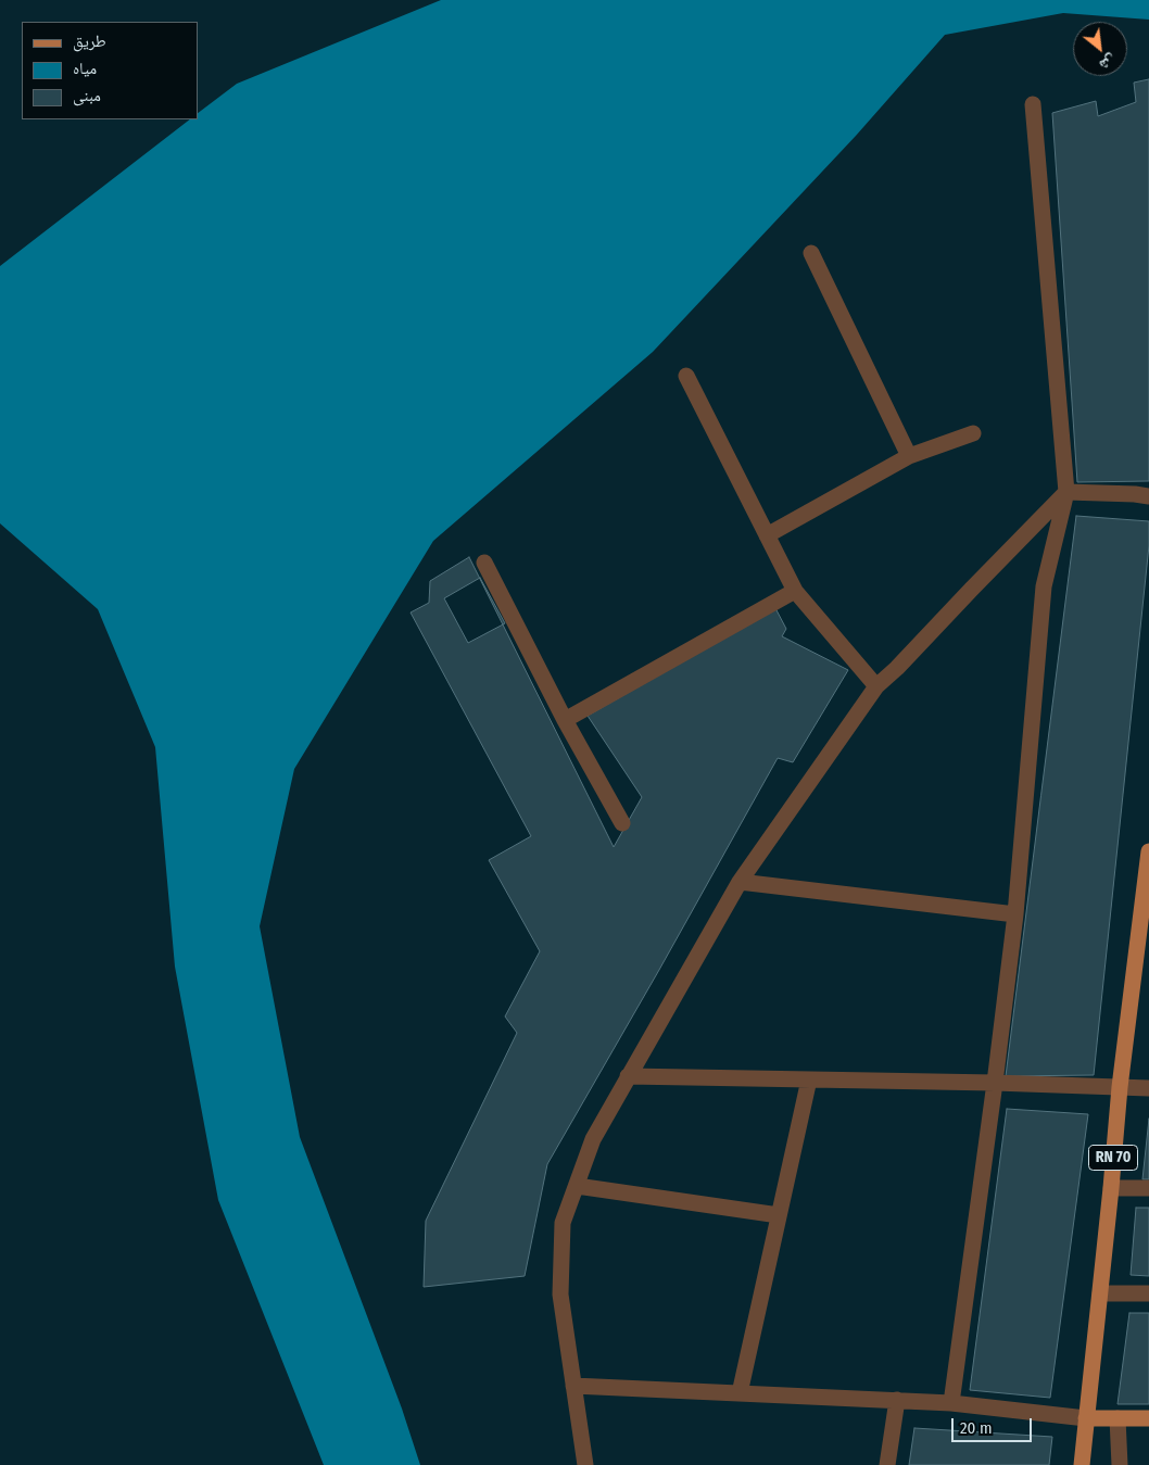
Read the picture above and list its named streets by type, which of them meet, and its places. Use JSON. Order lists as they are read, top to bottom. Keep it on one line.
{"streets":{"main road":["RN 70"]},"legend":["طريق","مياه","مبنى"],"scale_bar":"20 m","north":"bottom right"}
